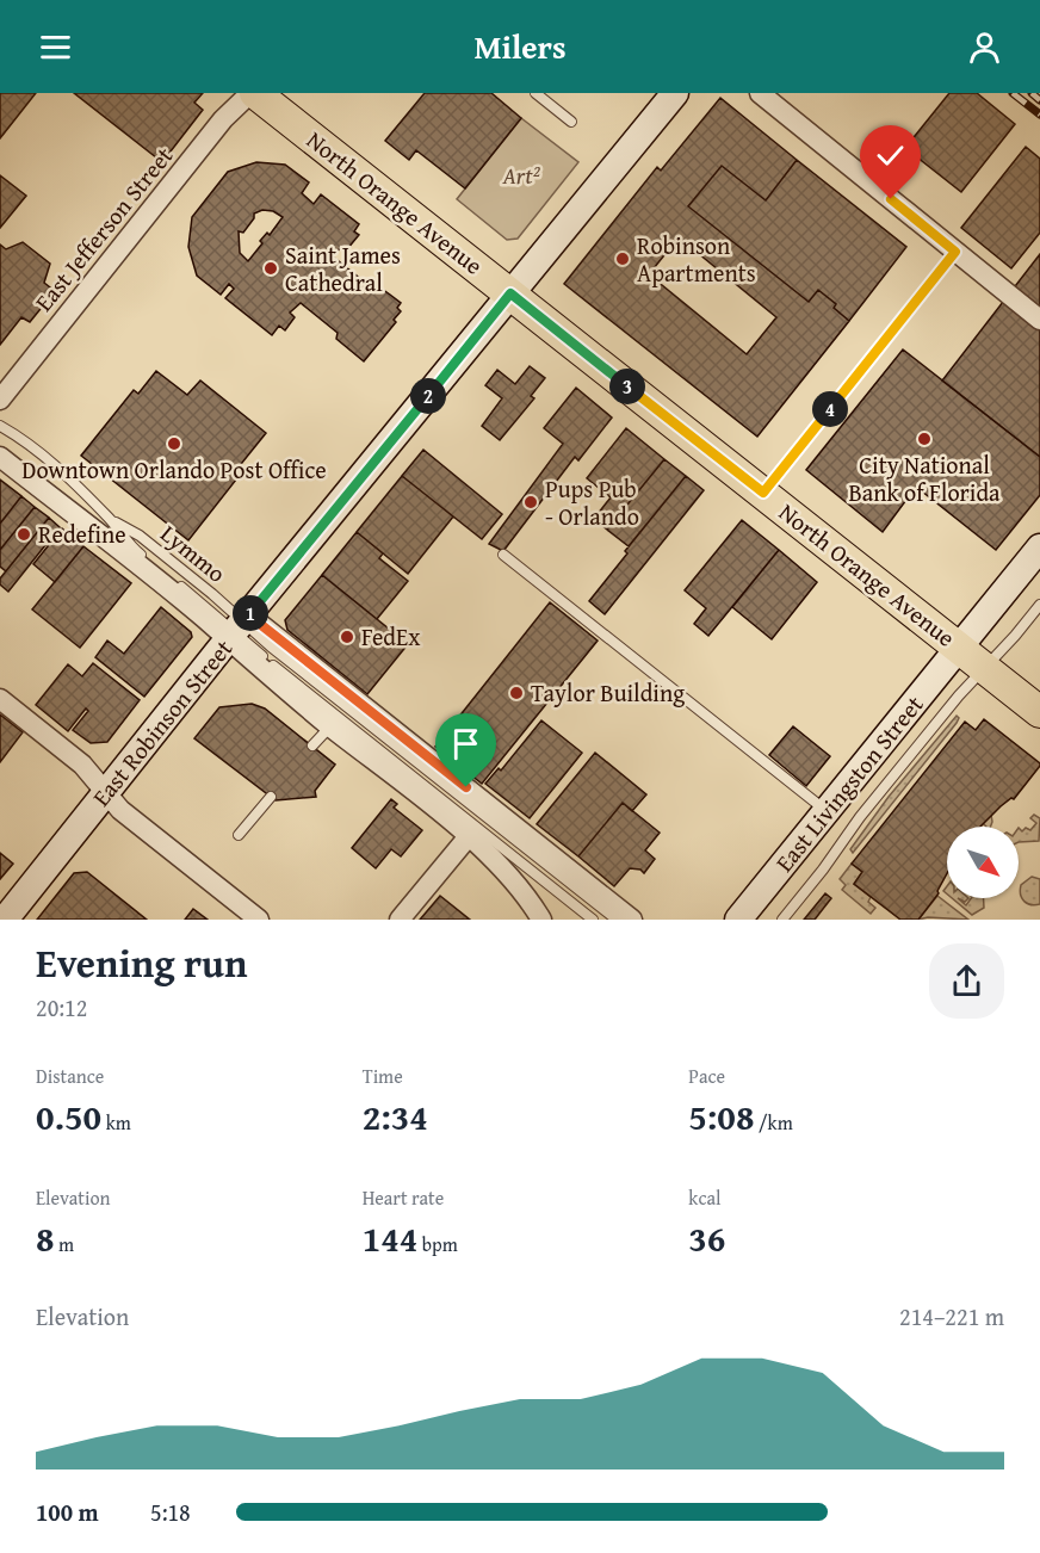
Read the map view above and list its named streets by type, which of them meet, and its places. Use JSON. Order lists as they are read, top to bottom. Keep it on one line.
{"streets":{"main road":["North Orange Avenue","East Robinson Street","East Livingston Street"],"street":["East Jefferson Street"],"lane":["Lymmo"]},"crossings":[["North Orange Avenue","East Jefferson Street"],["North Orange Avenue","East Robinson Street"],["North Orange Avenue","East Livingston Street"],["Lymmo","East Robinson Street"]],"parks":["Art²"],"places":["Robinson Apartments","Saint James Cathedral","City National Bank of Florida","Downtown Orlando Post Office","Pups Pub - Orlando","Redefine","FedEx","Taylor Building"],"north":"bottom right","page":{"header":"Milers","pins":["3","2","4","1"],"heading":["Evening run","20:12"],"stats":[["Distance","0.50 km"],["Time","2:34"],["Pace","5:08 /km"],["Elevation","8 m"],["Heart rate","144 bpm"],["kcal","36"]],"chart":["Elevation","214–221 m"],"list":[{"name":"100 m","note":"5:18"}]}}
